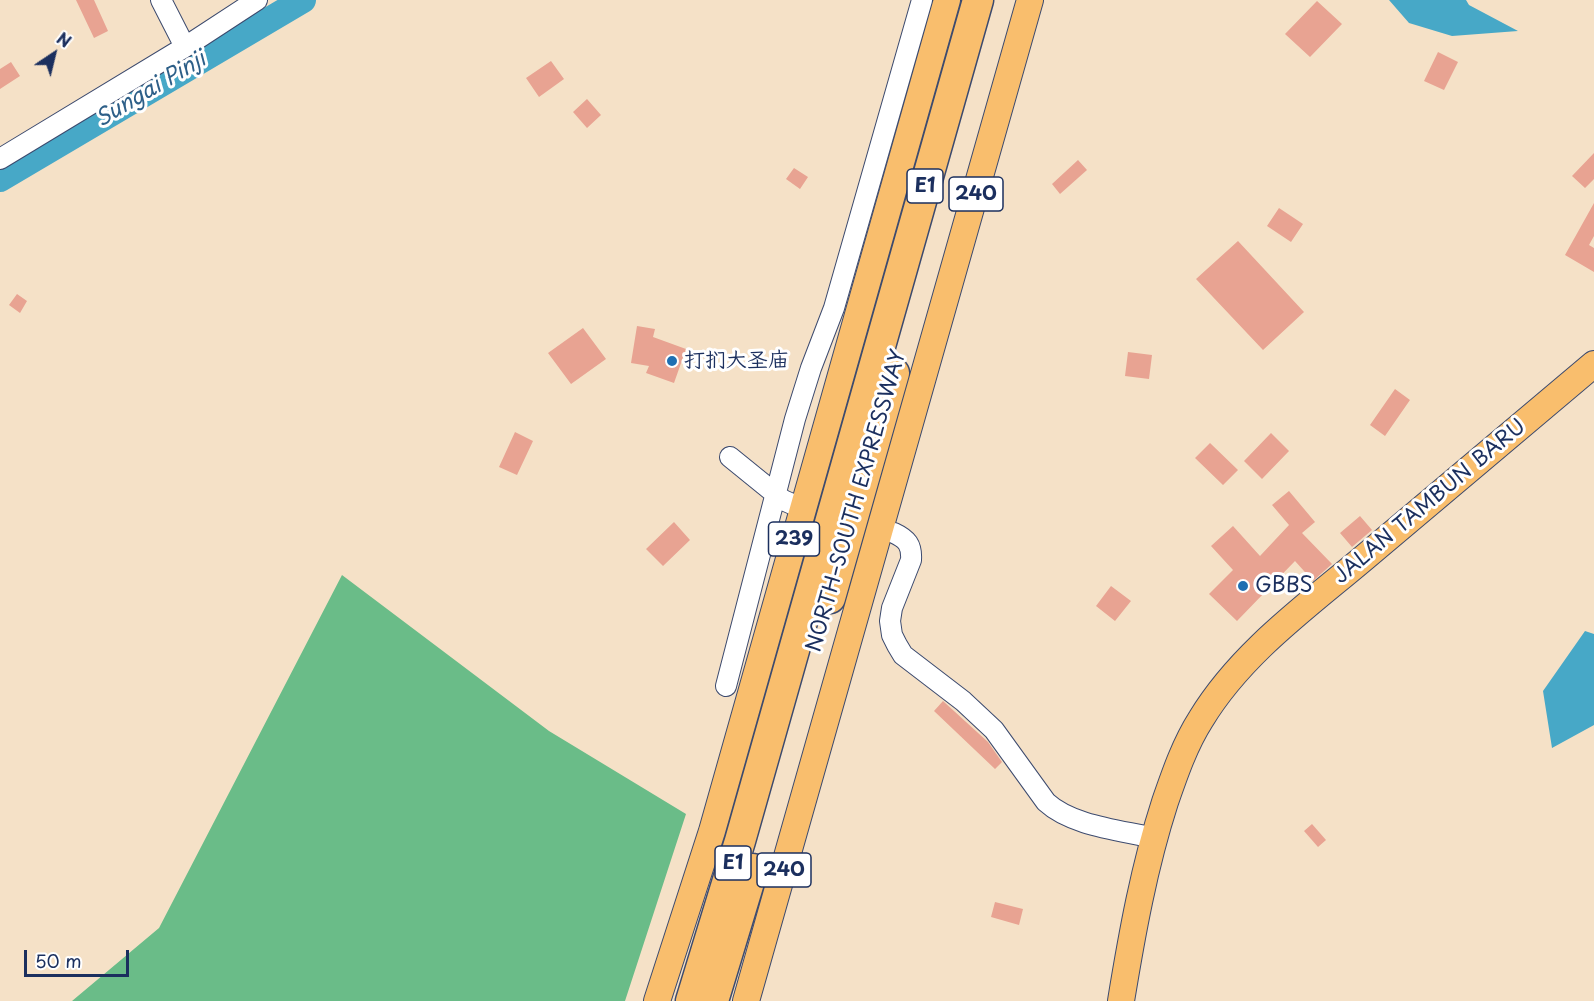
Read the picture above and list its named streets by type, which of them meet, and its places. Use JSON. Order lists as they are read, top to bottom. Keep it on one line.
{"streets":{"highway":["E1","NORTH–SOUTH EXPRESSWAY"],"main road":["240","JALAN TAMBUN BARU","239"]},"water":["Sungai Pinji"],"places":["打扪大圣庙","GBBS"],"scale_bar":"50 m","north":"top right"}
